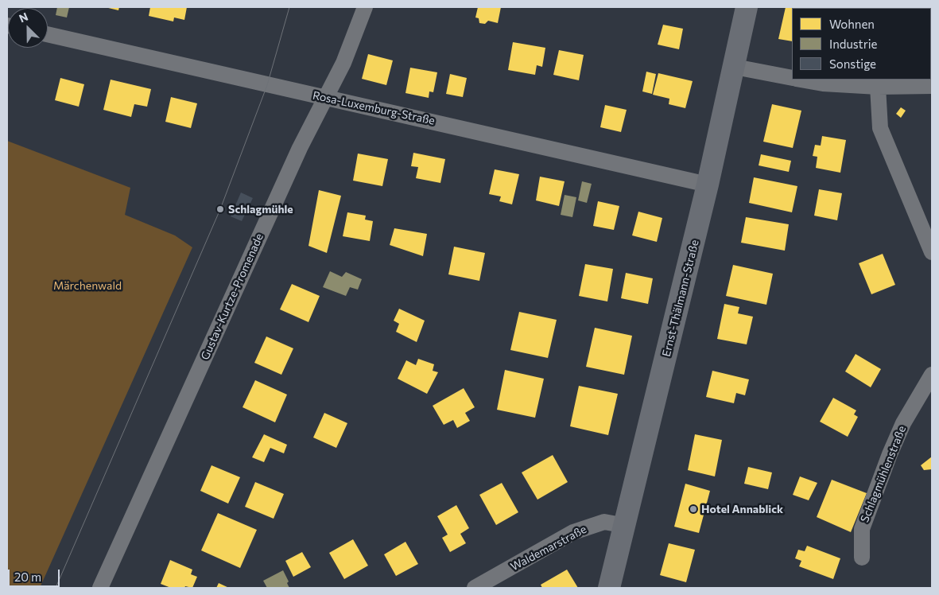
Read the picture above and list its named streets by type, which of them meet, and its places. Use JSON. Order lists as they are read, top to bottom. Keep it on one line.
{"streets":{"main road":["Ernst-Thälmann-Straße"],"street":["Rosa-Luxemburg-Straße","Gustav-Kurtze-Promenade","Schlagmühlenstraße","Waldemarstraße"]},"crossings":[["Rosa-Luxemburg-Straße","Gustav-Kurtze-Promenade"],["Rosa-Luxemburg-Straße","Ernst-Thälmann-Straße"],["Ernst-Thälmann-Straße","Waldemarstraße"]],"parks":["Märchenwald"],"places":["Schlagmühle","Hotel Annablick"],"legend":["Wohnen","Industrie","Sonstige"],"scale_bar":"20 m","north":"top left"}
